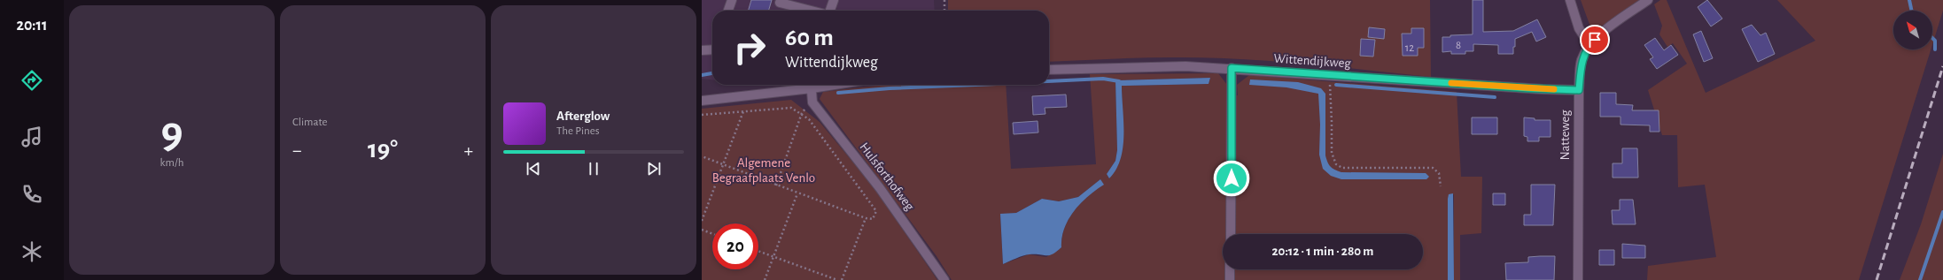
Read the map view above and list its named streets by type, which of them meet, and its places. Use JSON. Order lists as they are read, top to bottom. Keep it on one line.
{"streets":{"street":["Wittendijkweg","Natteweg","Hulsforthofweg"]},"crossings":[["Wittendijkweg","Natteweg"]],"parks":["Algemene Begraafplaats Venlo"],"house_numbers":["8","12"],"north":"top left","page":{"tabs":"20:11","tile":[["9","km/h"],"Climate"],"turn":["60 m","Wittendijkweg"],"song":["Afterglow","The Pines"],"heat":["−","19°","+"],"limit":"20","trip":"20:12 · 1 min · 280 m"}}
